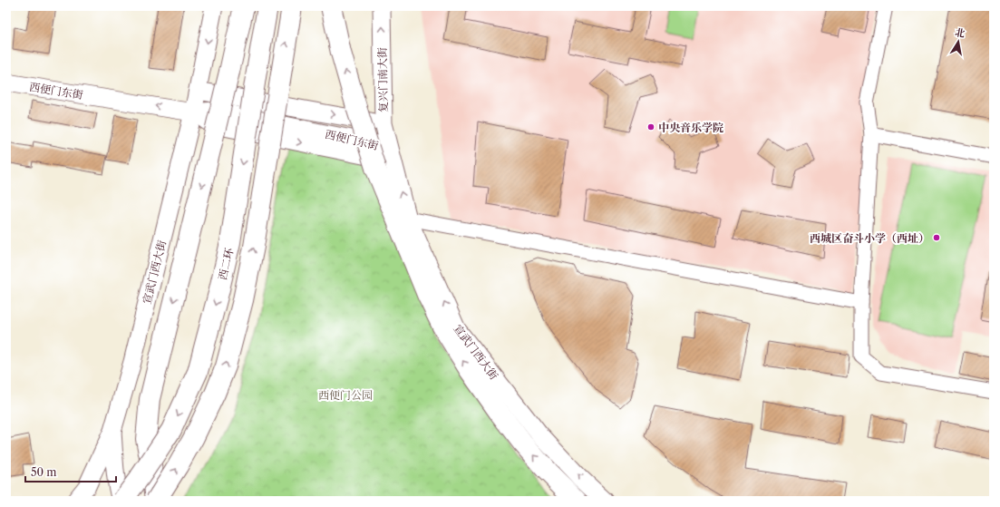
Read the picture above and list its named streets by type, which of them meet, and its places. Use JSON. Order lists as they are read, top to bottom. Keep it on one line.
{"streets":{"highway":["西二环"],"street":["复兴门南大街","西便门东街","宣武门西大街"]},"crossings":[["复兴门南大街","西便门东街"],["复兴门南大街","宣武门西大街"],["西便门东街","宣武门西大街"],["西二环","宣武门西大街"]],"one_way":["复兴门南大街","西便门东街","宣武门西大街"],"parks":["西便门公园"],"places":["中央音乐学院","西城区奋斗小学（西址）"],"scale_bar":"50 m","north":"top"}
